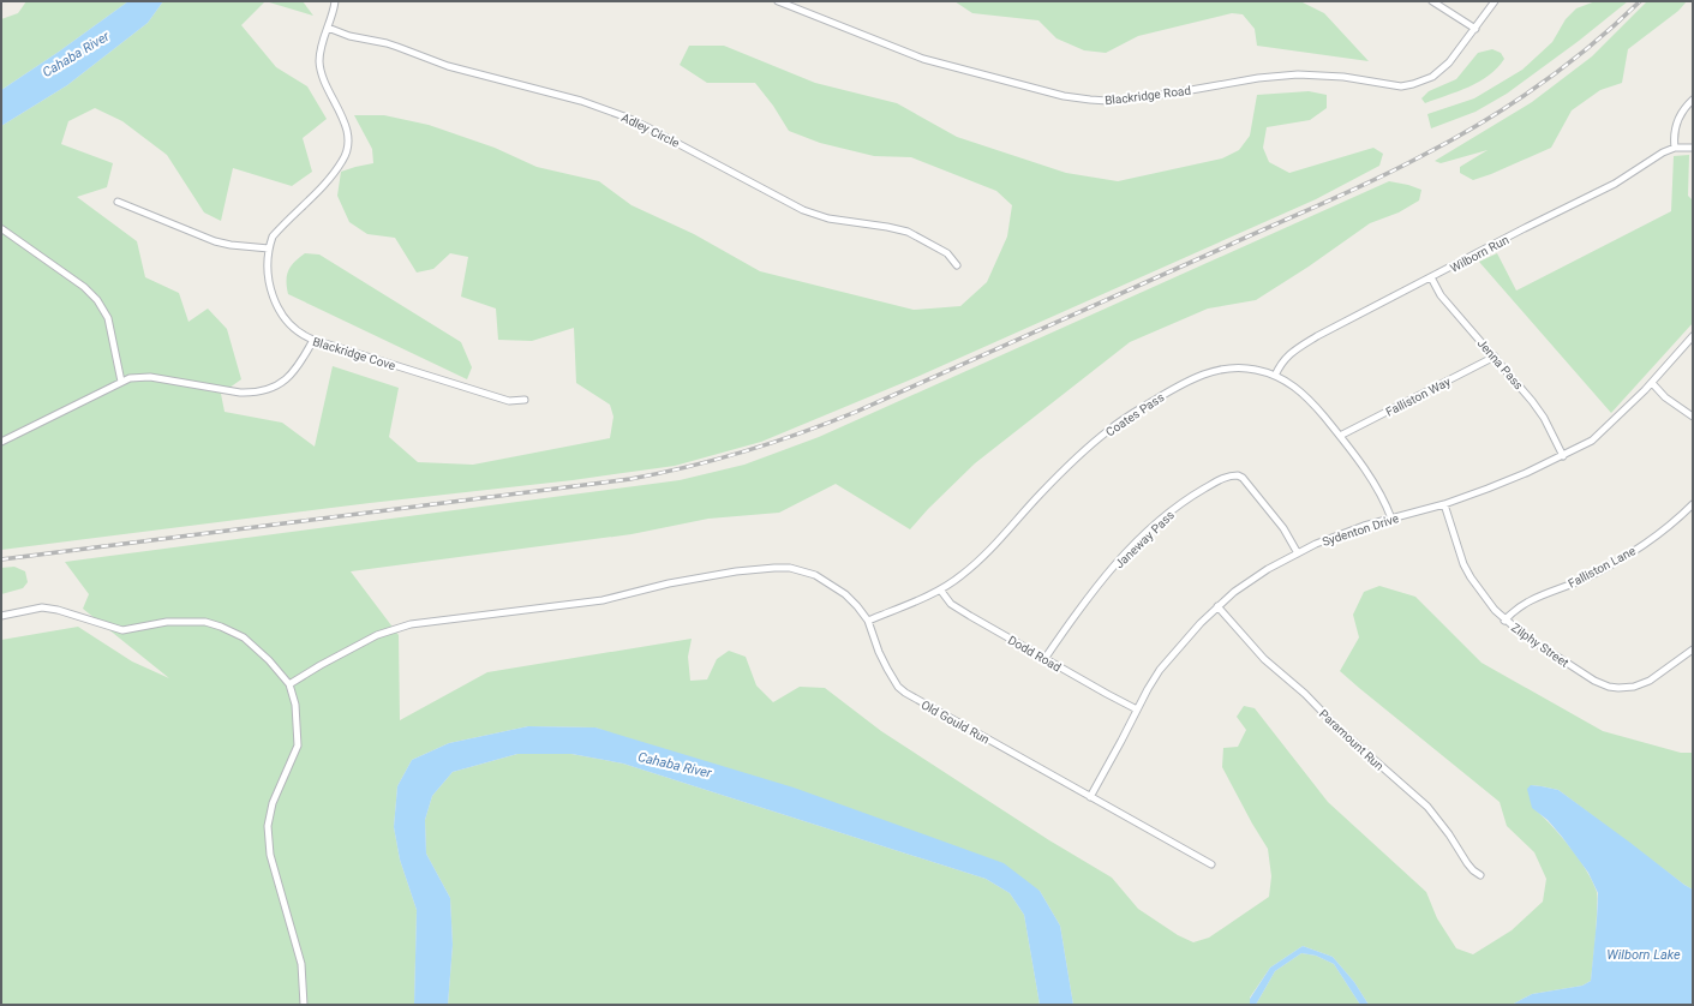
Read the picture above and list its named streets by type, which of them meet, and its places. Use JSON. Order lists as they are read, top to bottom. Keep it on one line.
{"streets":{"street":["Blackridge Road","Adley Circle","Wilborn Run","Blackridge Cove","Jenna Pass","Falliston Way","Coates Pass","Sydenton Drive","Janeway Pass","Falliston Lane","Zilphy Street","Dodd Road","Old Gould Run","Paramount Run"]},"crossings":[["Adley Circle","Blackridge Cove"],["Wilborn Run","Jenna Pass"],["Wilborn Run","Coates Pass"],["Jenna Pass","Falliston Way"],["Jenna Pass","Sydenton Drive"],["Falliston Way","Coates Pass"],["Coates Pass","Sydenton Drive"],["Coates Pass","Dodd Road"],["Coates Pass","Old Gould Run"],["Sydenton Drive","Janeway Pass"],["Sydenton Drive","Zilphy Street"],["Sydenton Drive","Dodd Road"],["Sydenton Drive","Old Gould Run"],["Sydenton Drive","Paramount Run"],["Janeway Pass","Dodd Road"],["Falliston Lane","Zilphy Street"]],"water":["Cahaba River","Wilborn Lake"]}
